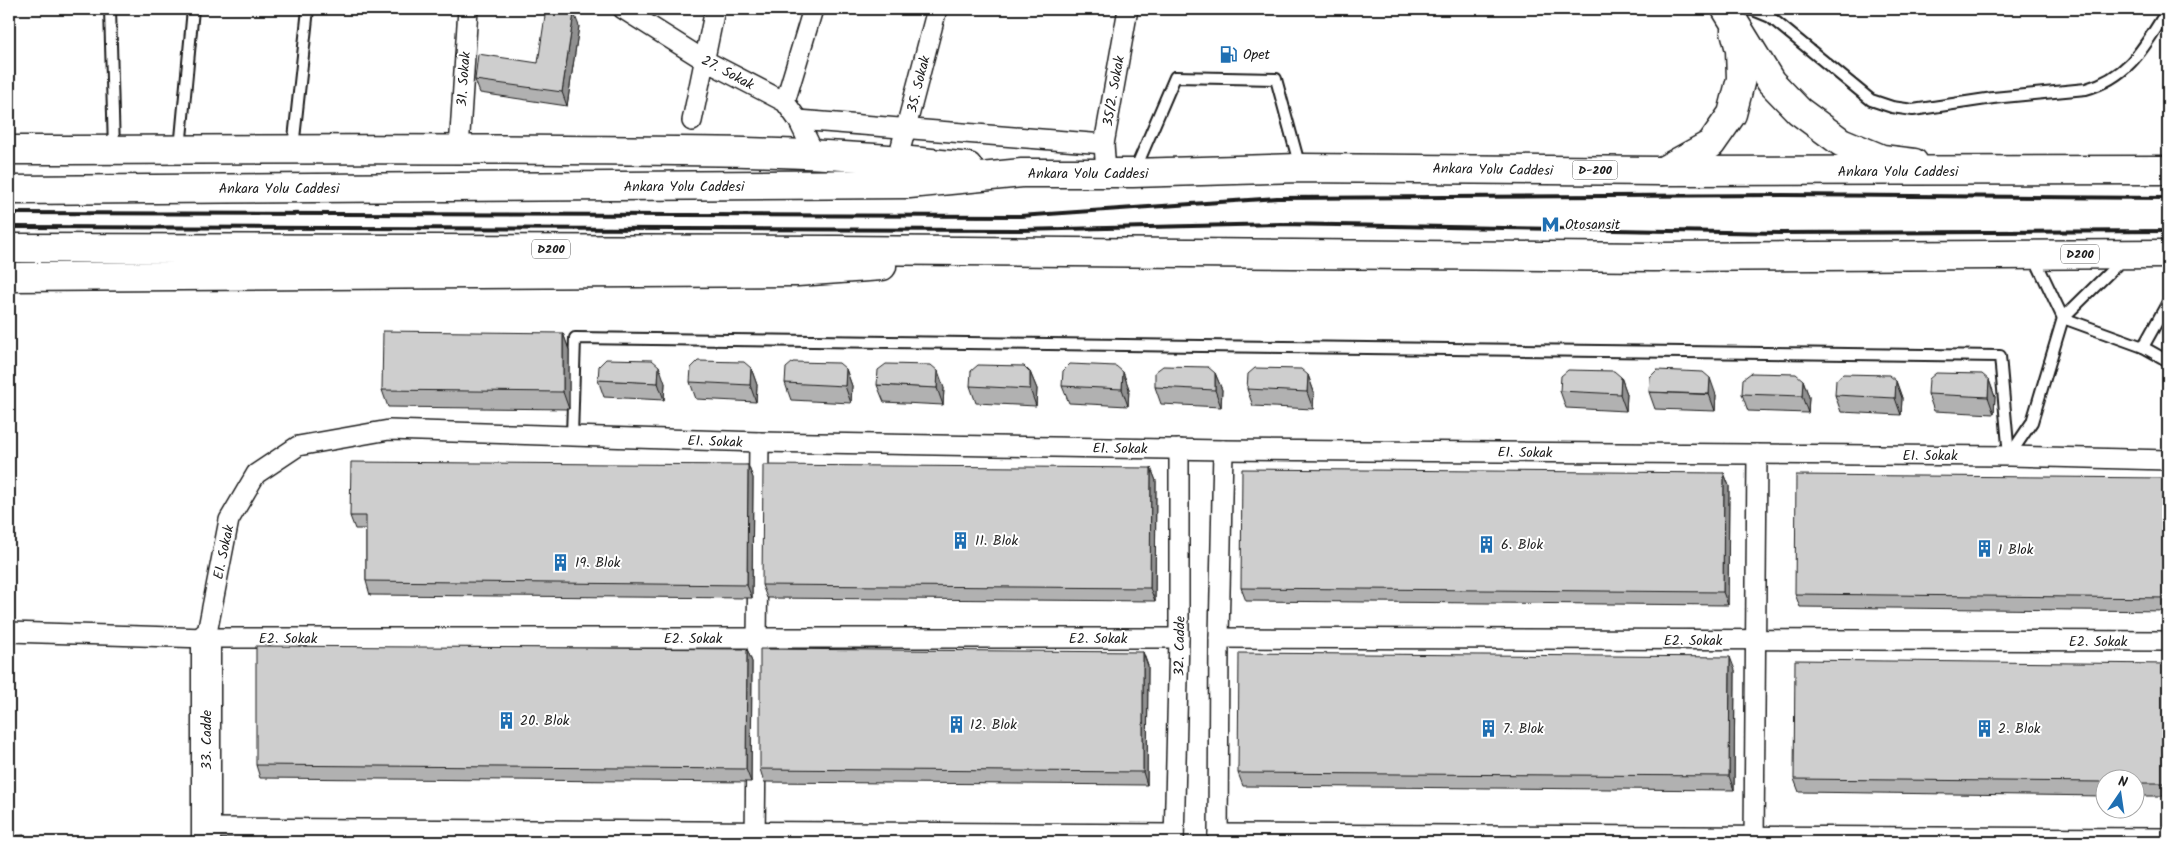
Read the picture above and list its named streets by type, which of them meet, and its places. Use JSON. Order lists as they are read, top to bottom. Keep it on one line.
{"streets":{"main road":["Ankara Yolu Caddesi","D-200","D200","33. Cadde"],"street":["27. Sokak","31. Sokak","35. Sokak","35/2. Sokak","E1. Sokak","E2. Sokak","32. Cadde"]},"crossings":[["35/2. Sokak","Ankara Yolu Caddesi"],["E1. Sokak","E2. Sokak"],["E1. Sokak","32. Cadde"],["E1. Sokak","33. Cadde"],["E2. Sokak","32. Cadde"],["E2. Sokak","33. Cadde"]],"places":{"fuel station":["Opet"],"metro station":["Otosansit"],"building":["11. Blok","6. Blok","1 Blok","19. Blok","20. Blok","12. Blok","7. Blok","2. Blok"]},"north":"top"}
